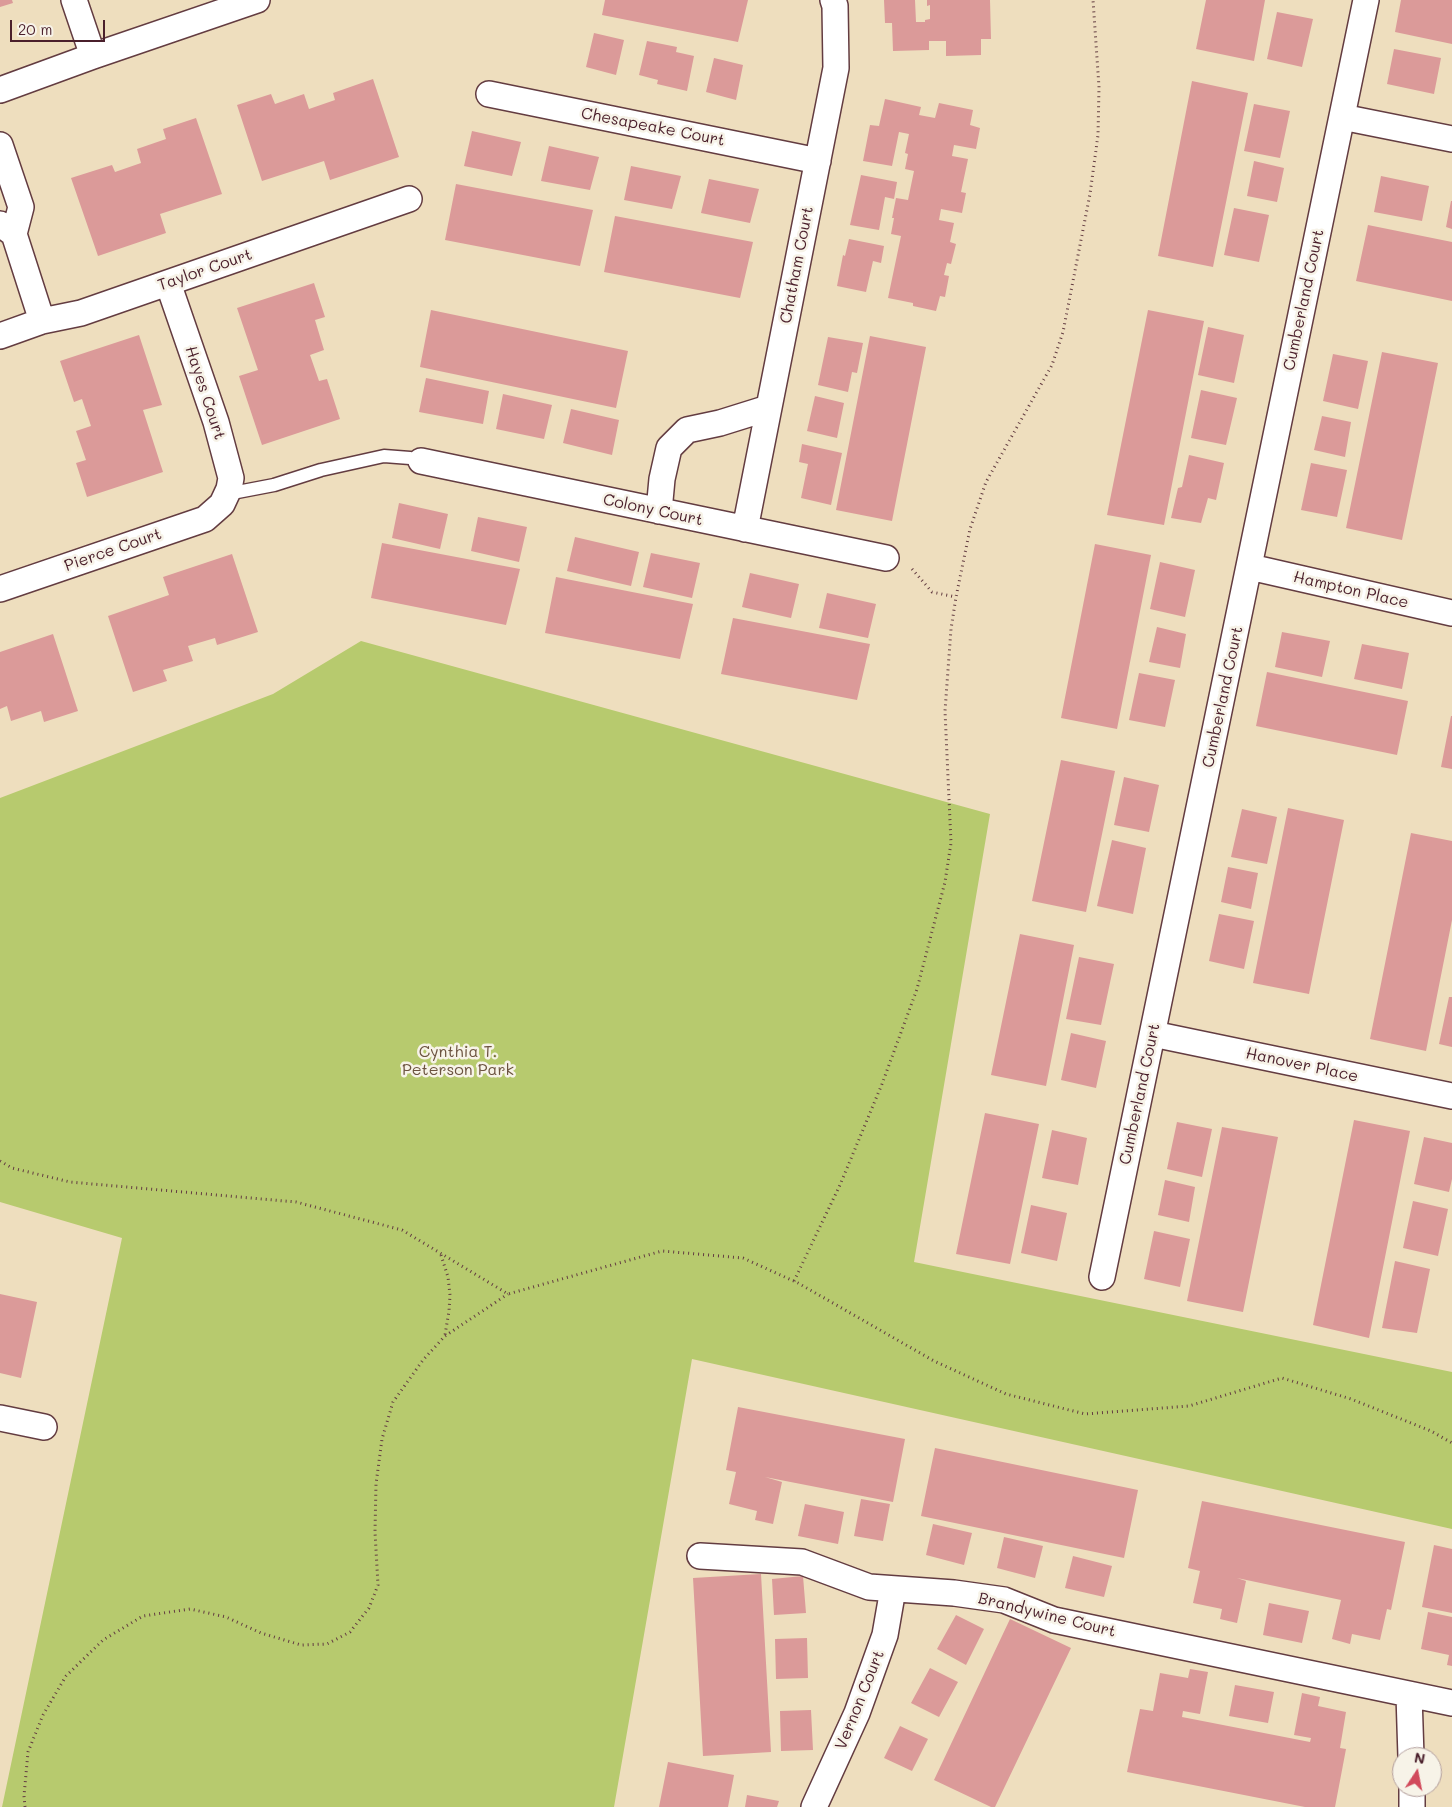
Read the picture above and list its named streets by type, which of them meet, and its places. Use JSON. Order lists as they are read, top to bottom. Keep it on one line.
{"streets":{"street":["Chesapeake Court","Chatham Court","Taylor Court","Cumberland Court","Hayes Court","Colony Court","Pierce Court","Hampton Place","Hanover Place","Brandywine Court","Vernon Court"]},"crossings":[["Chesapeake Court","Chatham Court"],["Chatham Court","Colony Court"],["Taylor Court","Hayes Court"],["Cumberland Court","Hampton Place"],["Cumberland Court","Hanover Place"],["Hayes Court","Pierce Court"],["Brandywine Court","Vernon Court"]],"parks":["Cynthia T. Peterson Park"],"scale_bar":"20 m","north":"top"}
